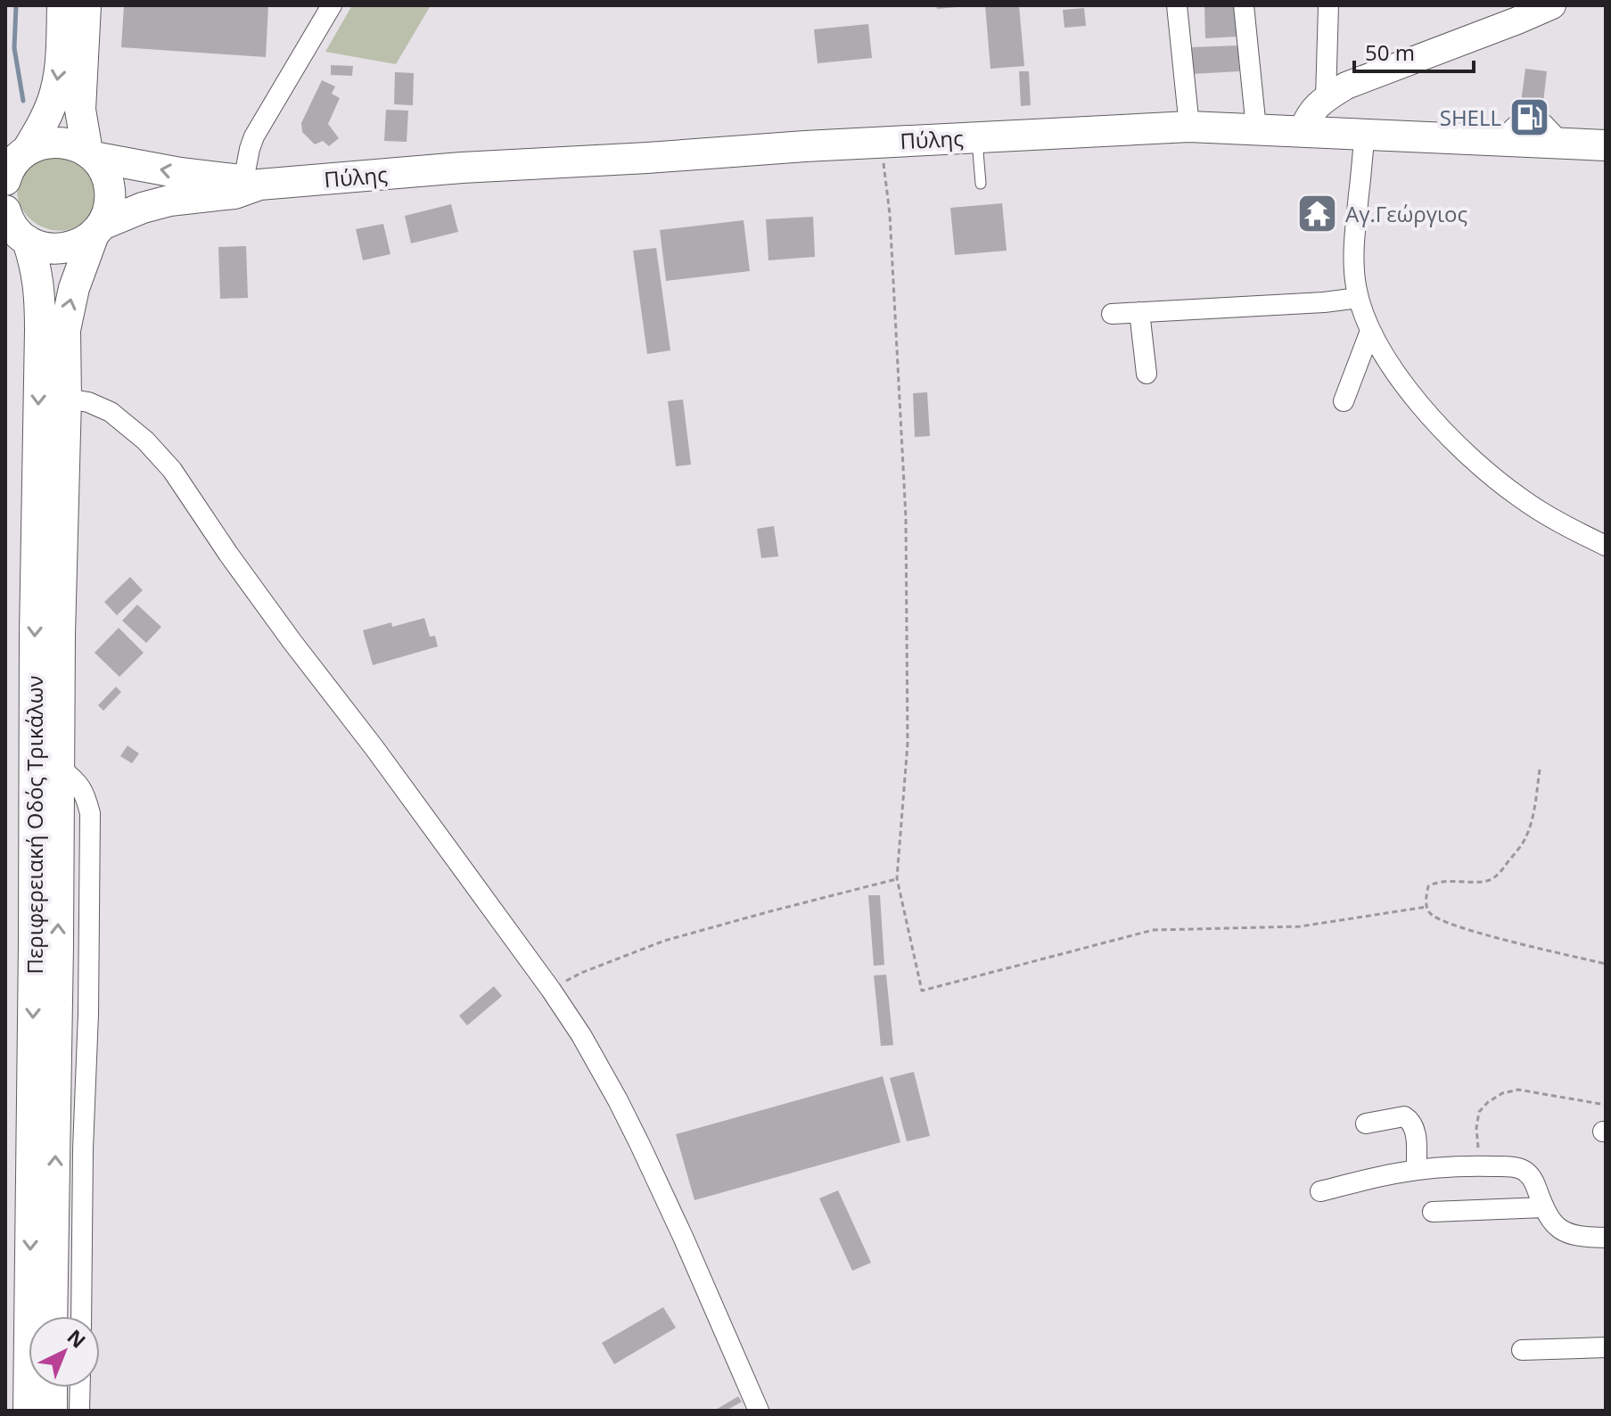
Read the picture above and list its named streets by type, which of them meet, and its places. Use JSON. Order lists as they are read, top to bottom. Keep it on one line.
{"streets":{"main road":["Πύλης","Περιφερειακή Οδός Τρικάλων"]},"places":{"fuel station":["SHELL"],"temple":["Αγ.Γεώργιος"]},"scale_bar":"50 m","north":"top right"}
